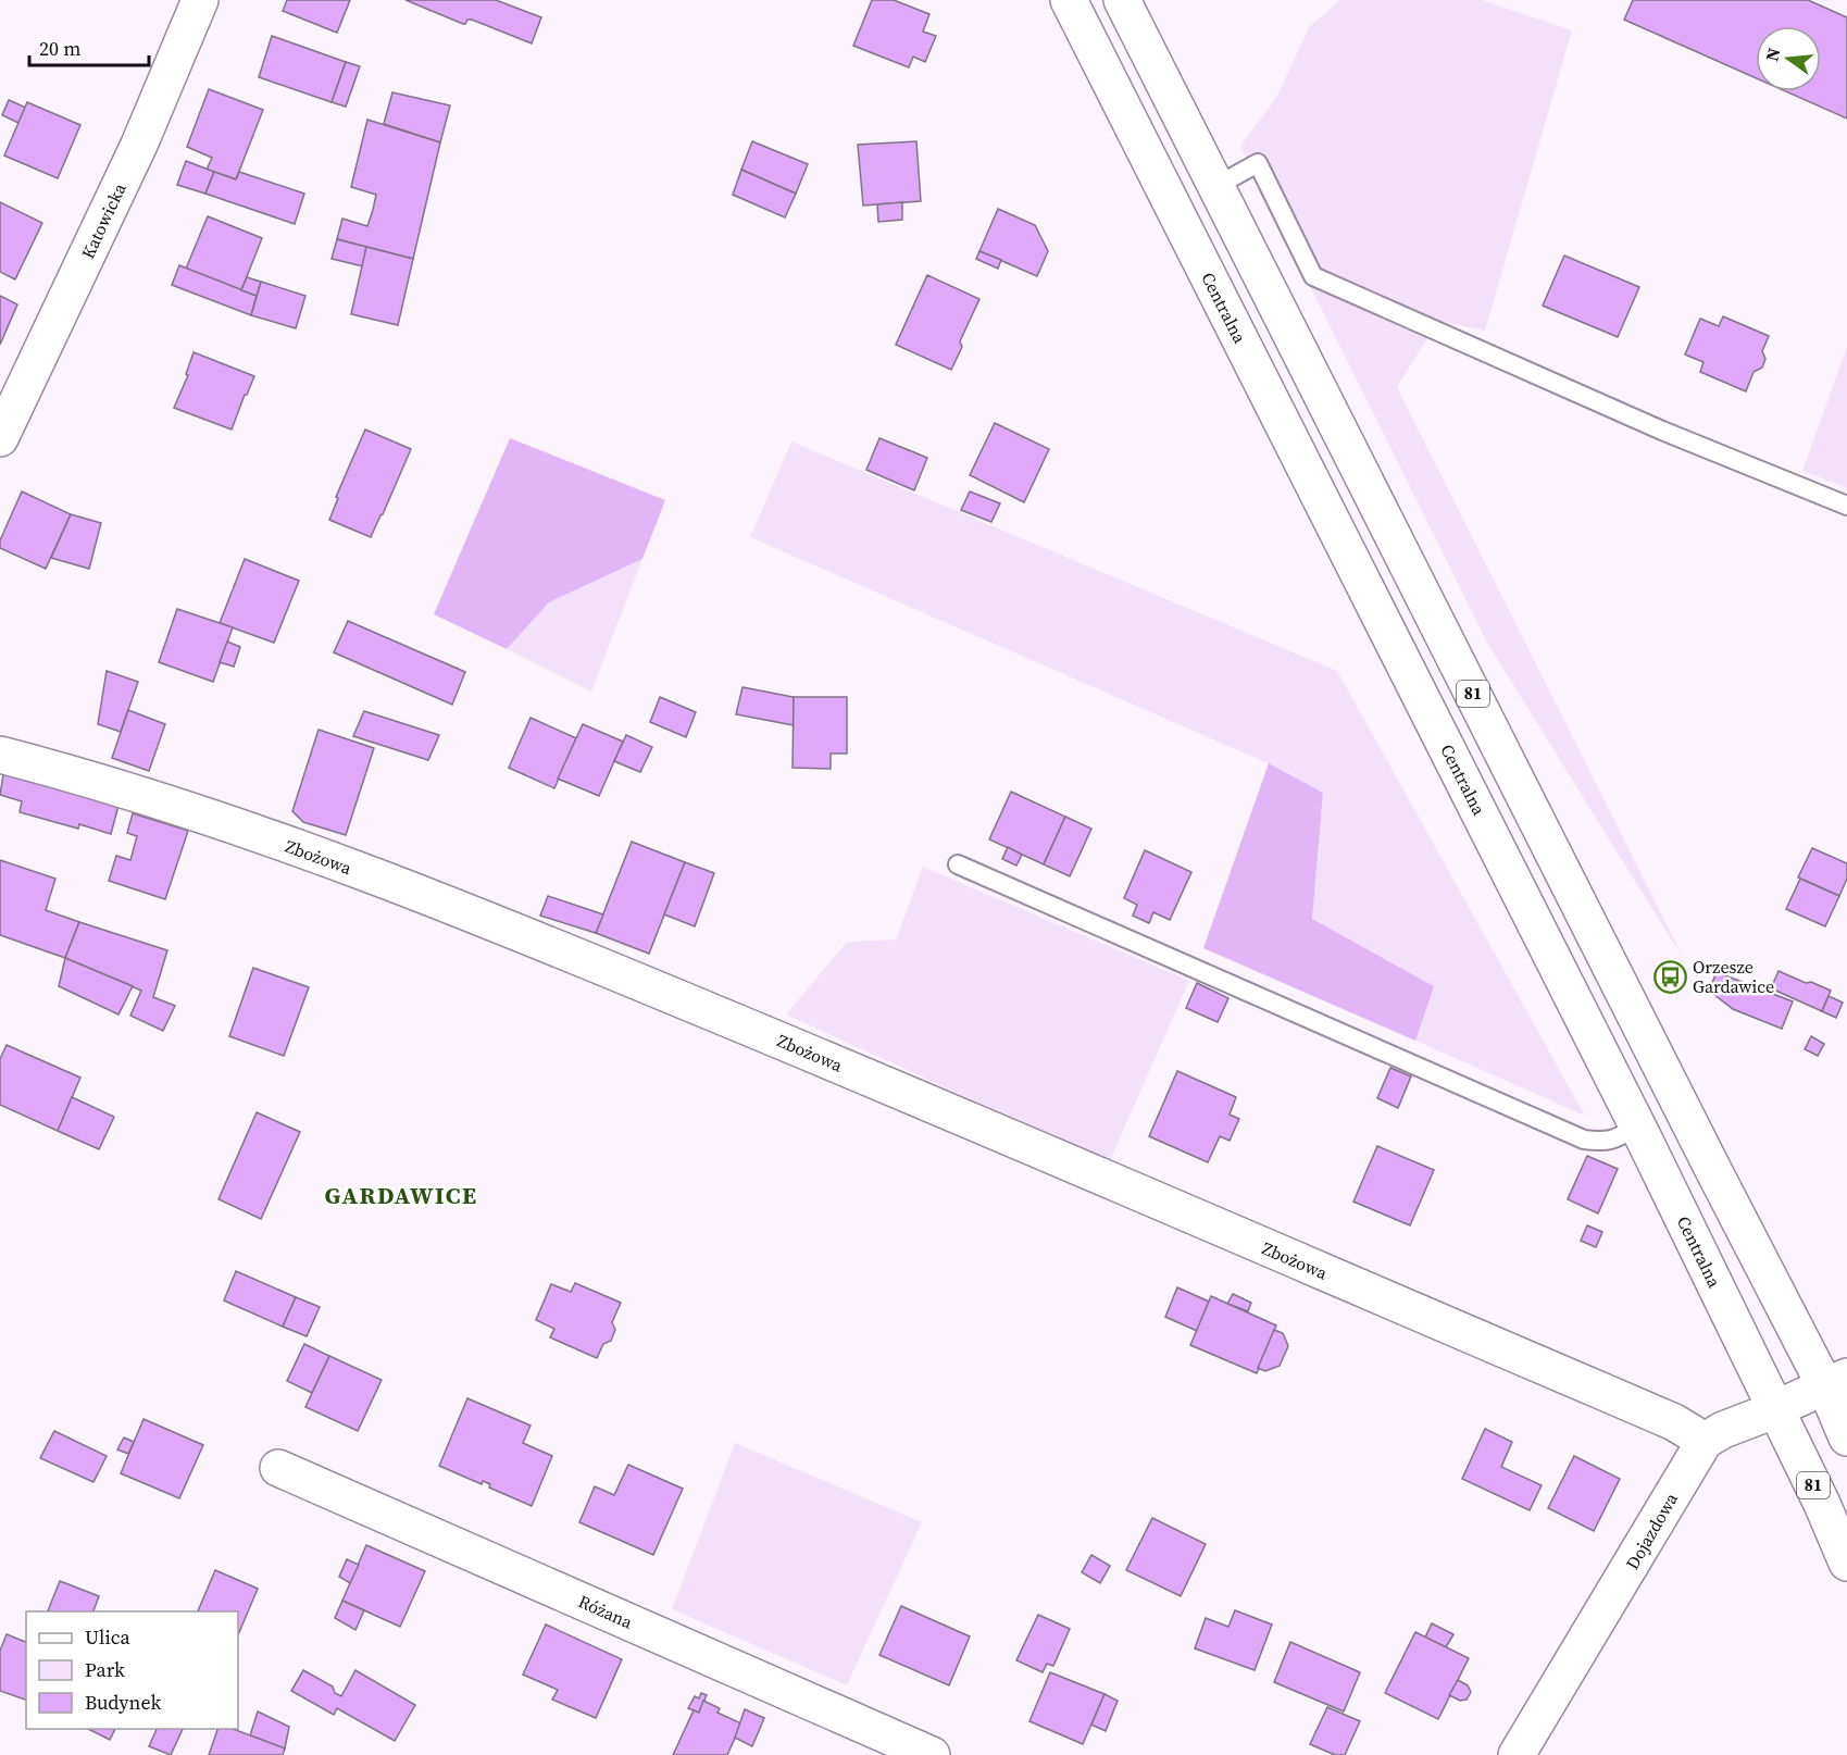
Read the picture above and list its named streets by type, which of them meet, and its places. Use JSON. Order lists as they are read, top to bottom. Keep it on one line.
{"streets":{"street":["Katowicka","Centralna","81","Zbożowa","Dojazdowa","Różana"]},"crossings":[["Zbożowa","Dojazdowa"]],"districts":["GARDAWICE"],"places":{"bus stop":["Orzesze Gardawice"]},"legend":["Ulica","Park","Budynek"],"scale_bar":"20 m","north":"left"}
